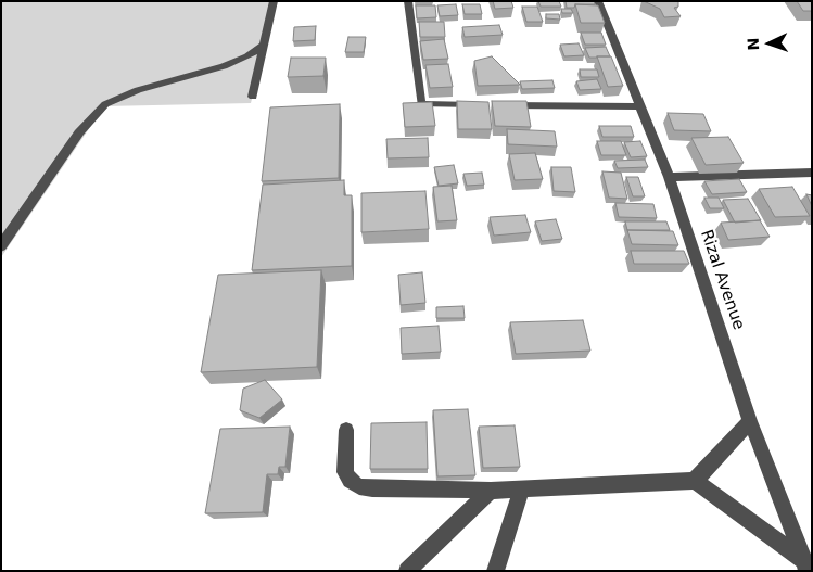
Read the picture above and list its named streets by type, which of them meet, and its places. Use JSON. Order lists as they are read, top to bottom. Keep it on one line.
{"streets":{"street":["Rizal Avenue"]},"north":"left"}
